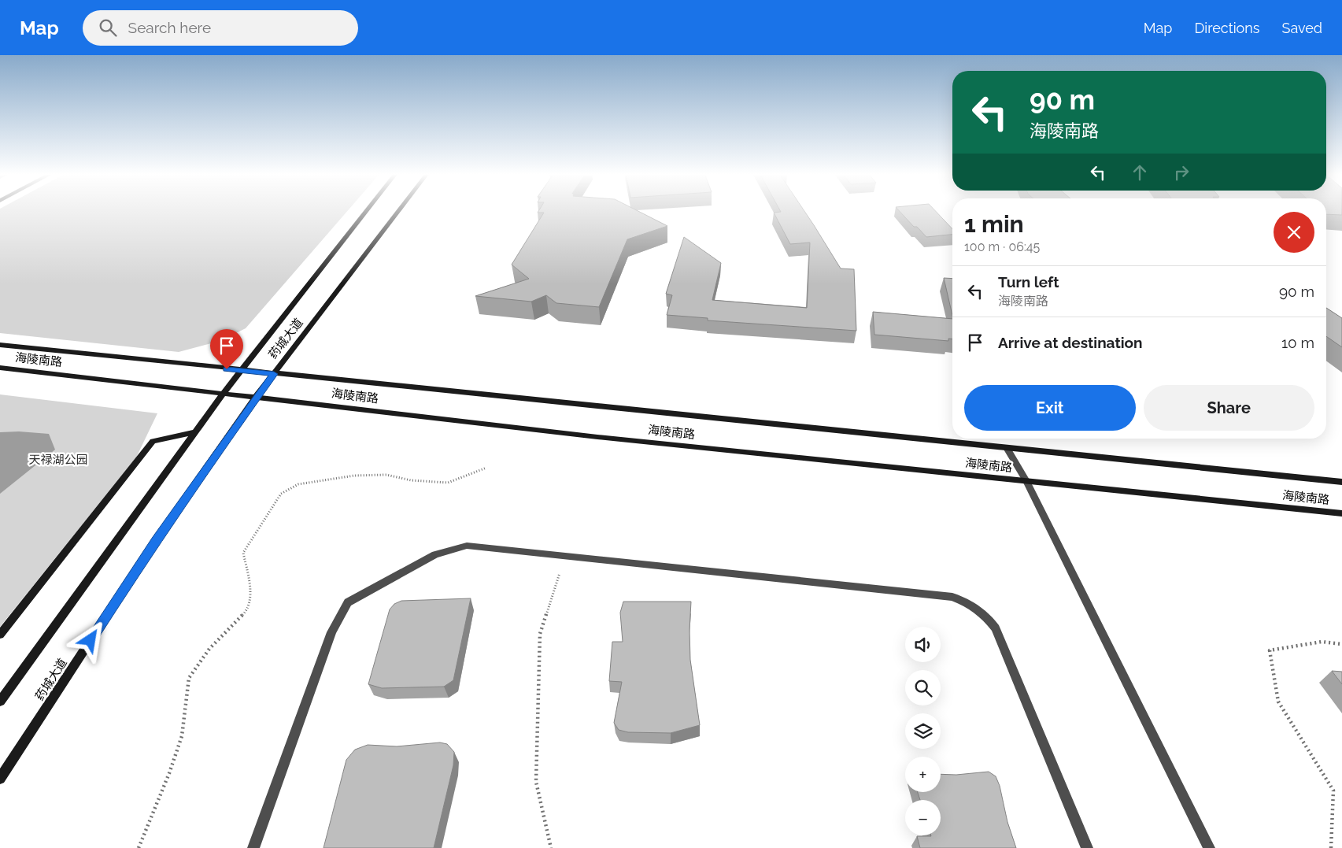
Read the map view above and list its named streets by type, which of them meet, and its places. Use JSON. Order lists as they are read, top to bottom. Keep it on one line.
{"streets":{"main road":["药城大道","海陵南路"]},"crossings":[["药城大道","海陵南路"]],"parks":["天禄湖公园"],"page":{"header":"Map","search":"Search here","nav":["Map","Directions","Saved"],"turn":["90 m","海陵南路"],"heading":["1 min","100 m · 06:45"],"list":[{"name":"Turn left","note":"海陵南路","value":"90 m"},{"name":"Arrive at destination","value":"10 m"}],"buttons":["Exit","Share"],"map_buttons":["+","−"]}}
